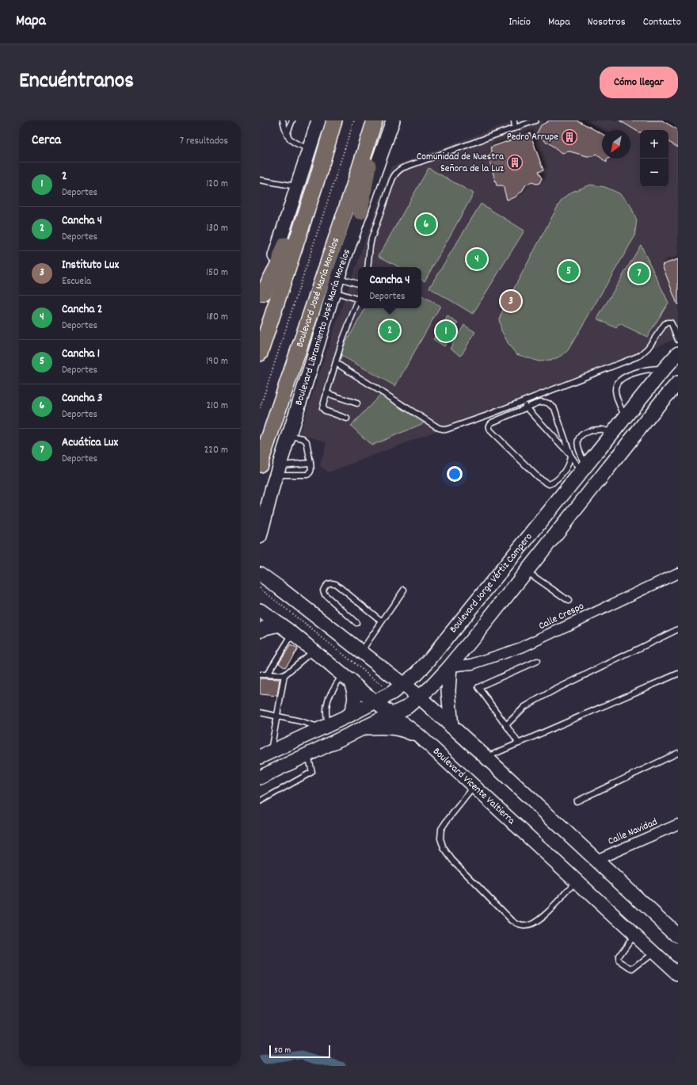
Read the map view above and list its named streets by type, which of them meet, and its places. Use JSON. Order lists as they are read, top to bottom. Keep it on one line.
{"streets":{"main road":["Boulevard José María Morelos","Boulevard Libramiento José María Morelos","Boulevard Jorge Vértiz Campero","Boulevard Vicente Valtierra"],"street":["Calle Crespo","Calle Navidad"]},"crossings":[["Boulevard Jorge Vértiz Campero","Calle Crespo"],["Boulevard Jorge Vértiz Campero","Boulevard Vicente Valtierra"]],"places":{"building":["Pedro Arrupe","Comunidad de Nuestra Señora de la Luz"]},"scale_bar":"50 m","north":"bottom left","page":{"header":"Mapa","nav":["Inicio","Mapa","Nosotros","Contacto"],"title":"Encuéntranos","buttons":"Cómo llegar","heading":["Cerca","7 resultados"],"map_buttons":["+","−"],"list":[{"mark":"1","name":"2","note":"Deportes","value":"120 m"},{"mark":"2","name":"Cancha 4","note":"Deportes","value":"130 m"},{"mark":"3","name":"Instituto Lux","note":"Escuela","value":"150 m"},{"mark":"4","name":"Cancha 2","note":"Deportes","value":"180 m"},{"mark":"5","name":"Cancha 1","note":"Deportes","value":"190 m"},{"mark":"6","name":"Cancha 3","note":"Deportes","value":"210 m"},{"mark":"7","name":"Acuática Lux","note":"Deportes","value":"220 m"}],"pins":["6","4","5","7","3","2","1"],"popup":["Cancha 4","Deportes"],"scale":"50 m"}}
